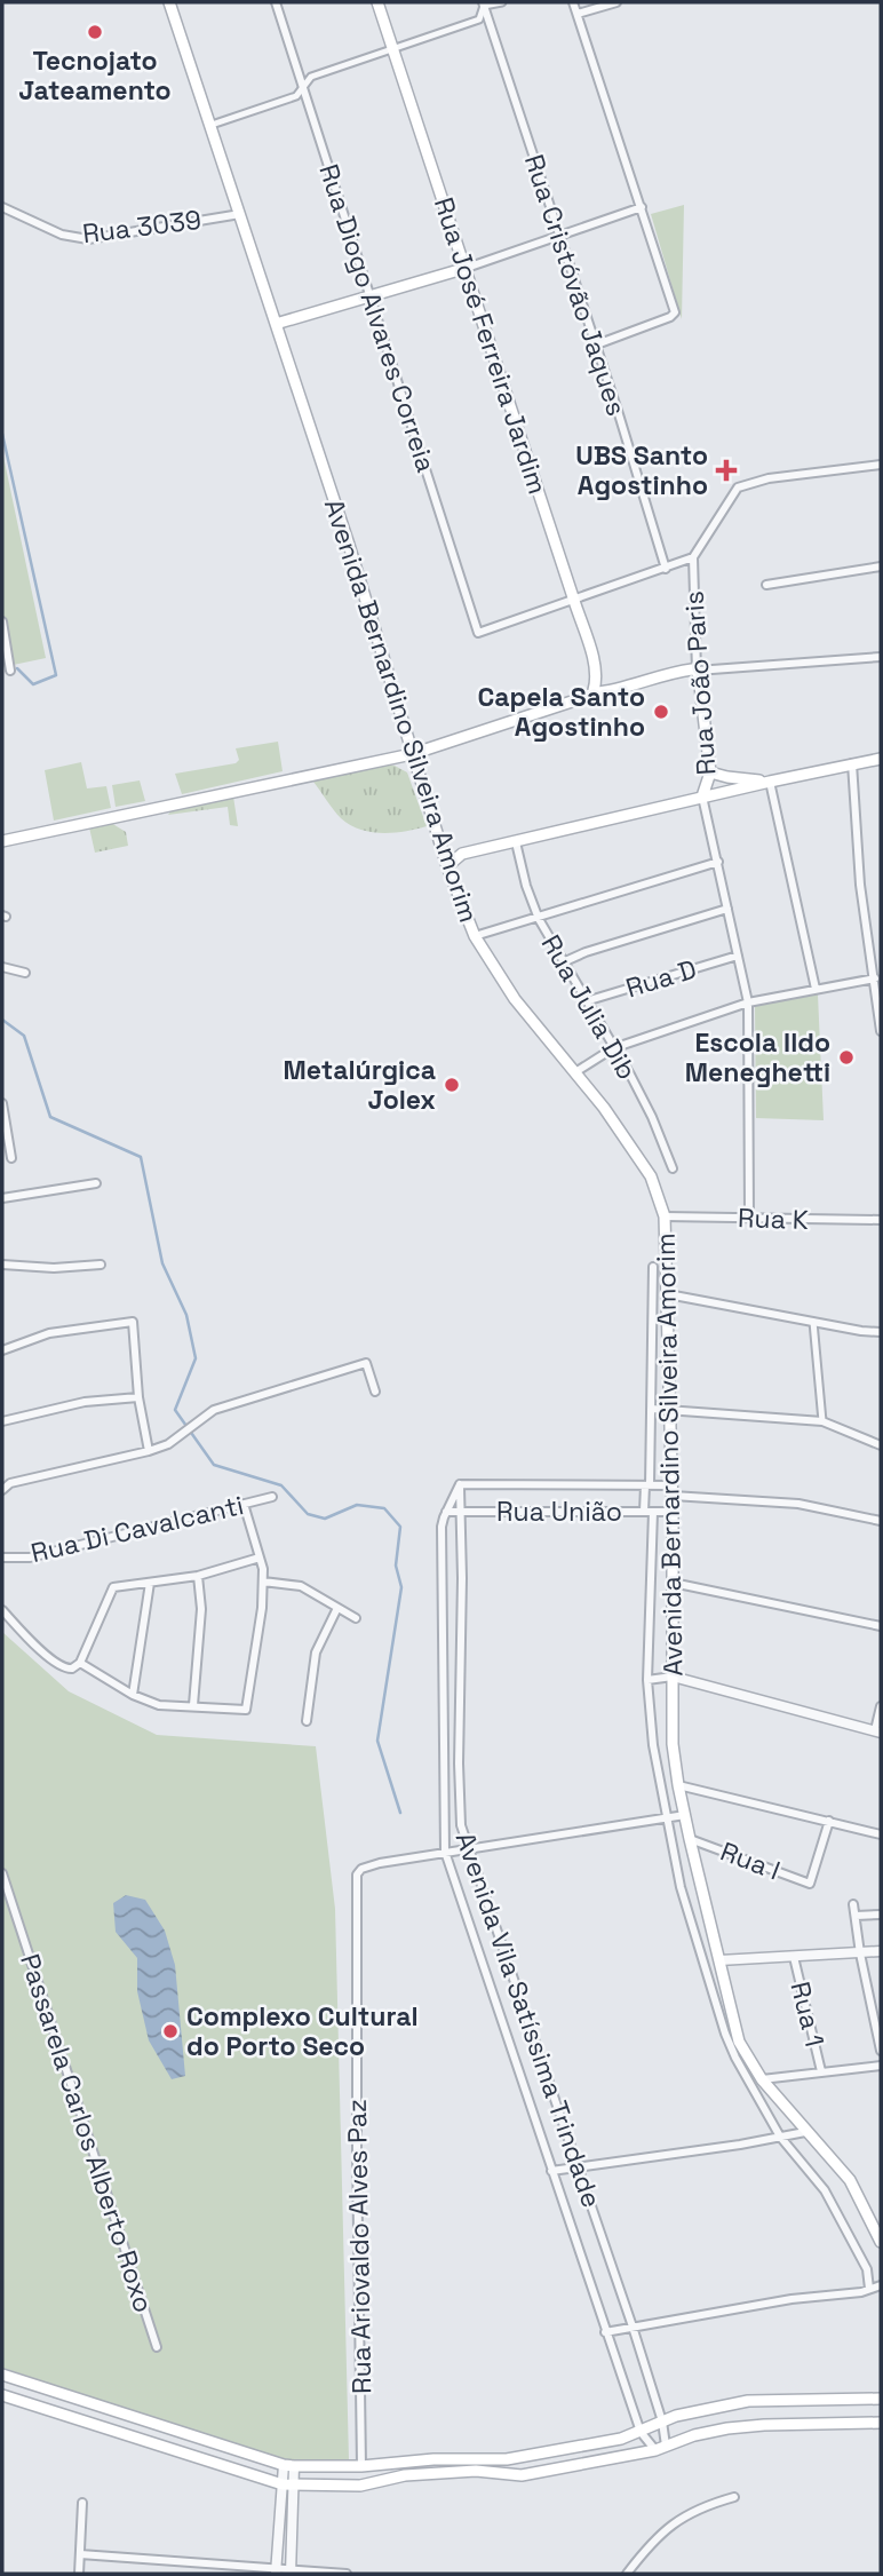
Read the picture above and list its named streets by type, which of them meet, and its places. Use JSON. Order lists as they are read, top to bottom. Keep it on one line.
{"streets":{"main road":["Rua José Ferreira Jardim","Rua João Paris","Avenida Bernardino Silveira Amorim"],"street":["Rua 3039","Rua Cristóvão Jaques","Rua Diogo Alvares Correia","Rua D","Rua Julia Dib","Rua K","Rua União","Rua Di Cavalcanti","Rua I","Rua 1","Avenida Vila Satíssima Trindade","Passarela Carlos Alberto Roxo","Rua Ariovaldo Alves Paz"]},"crossings":[["Rua 3039","Avenida Bernardino Silveira Amorim"],["Rua Diogo Alvares Correia","Rua José Ferreira Jardim"],["Avenida Bernardino Silveira Amorim","Rua K"],["Avenida Bernardino Silveira Amorim","Rua União"],["Avenida Bernardino Silveira Amorim","Rua I"],["Rua D","Rua Julia Dib"],["Rua União","Avenida Vila Satíssima Trindade"],["Avenida Vila Satíssima Trindade","Rua Ariovaldo Alves Paz"]],"places":{"other":["Tecnojato Jateamento","Capela Santo Agostinho","Escola Ildo Meneghetti","Metalúrgica Jolex","Complexo Cultural do Porto Seco"],"health":["UBS Santo Agostinho"]}}
